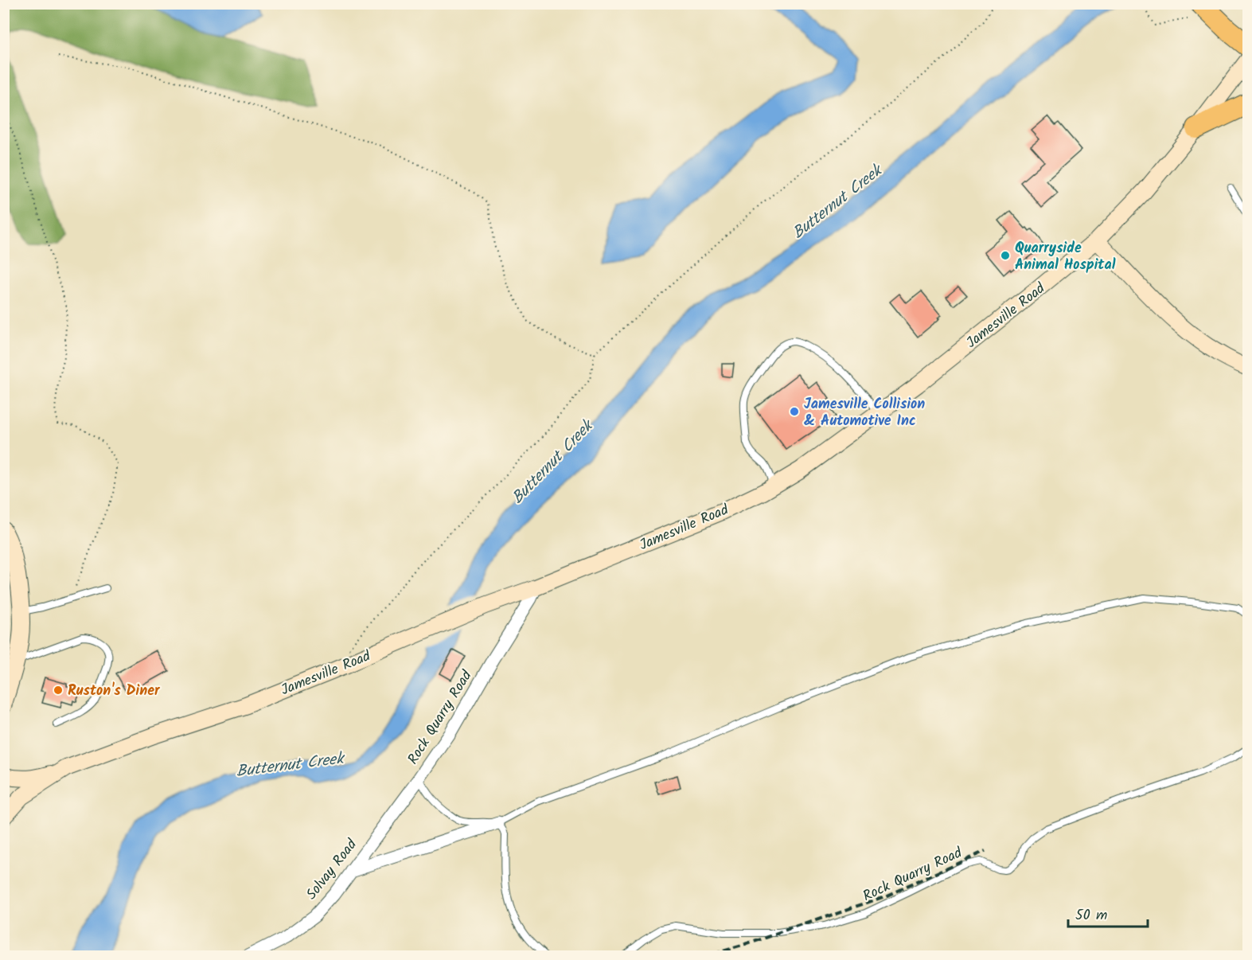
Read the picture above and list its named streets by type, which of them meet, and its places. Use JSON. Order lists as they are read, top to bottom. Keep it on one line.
{"streets":{"street":["Jamesville Road","Rock Quarry Road","Solvay Road"]},"crossings":[["Jamesville Road","Rock Quarry Road"],["Rock Quarry Road","Solvay Road"]],"water":["Butternut Creek"],"places":["Quarryside Animal Hospital","Jamesville Collision & Automotive Inc","Ruston's Diner"],"scale_bar":"50 m"}
